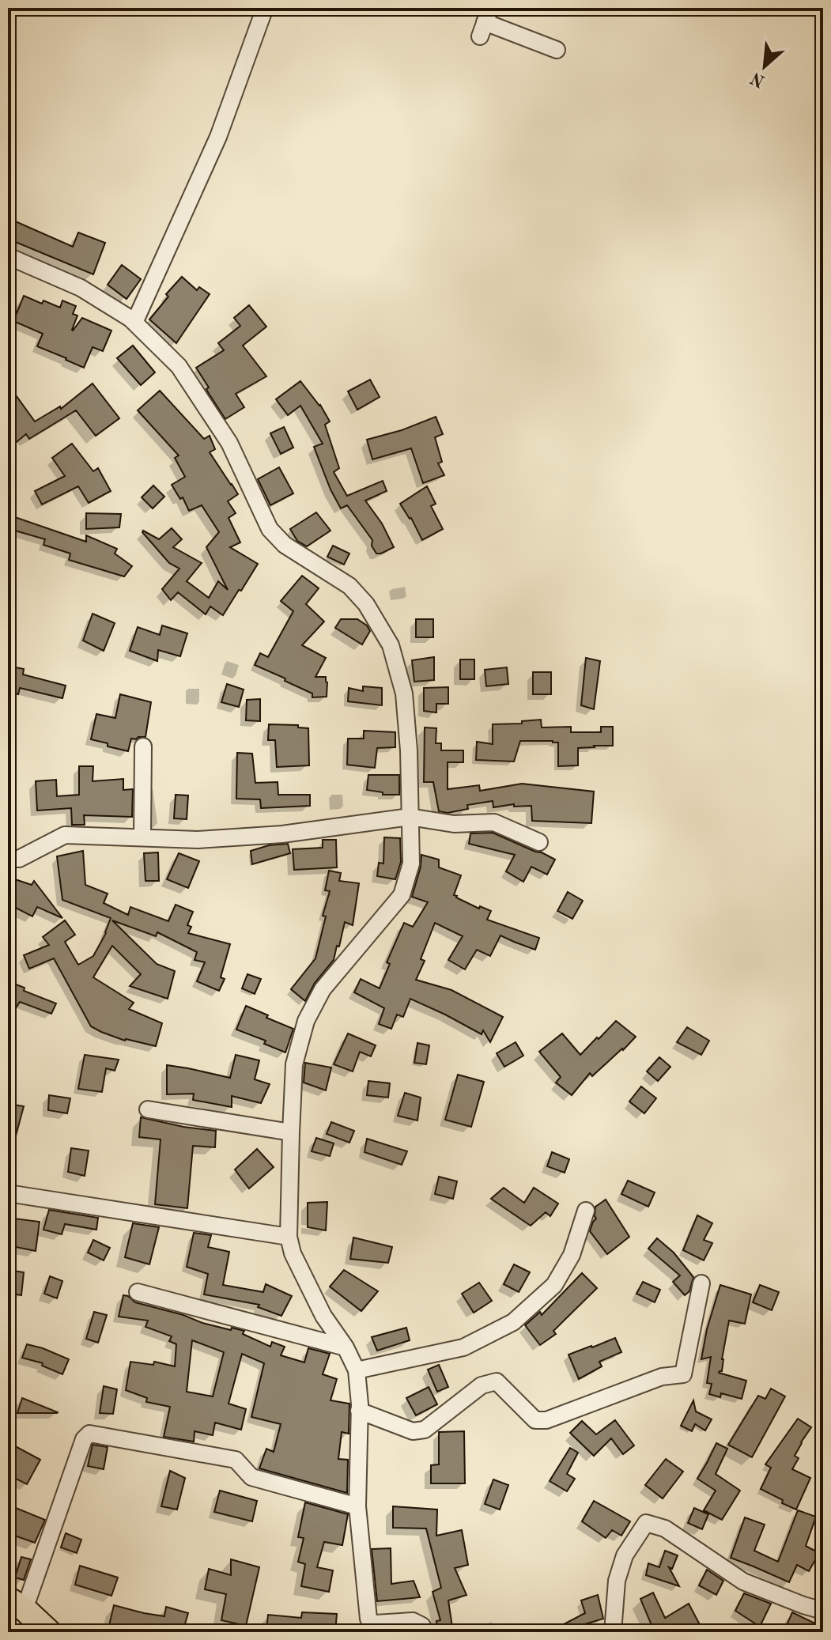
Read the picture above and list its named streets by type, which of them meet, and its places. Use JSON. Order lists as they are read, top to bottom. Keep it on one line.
{"north":"bottom left"}
